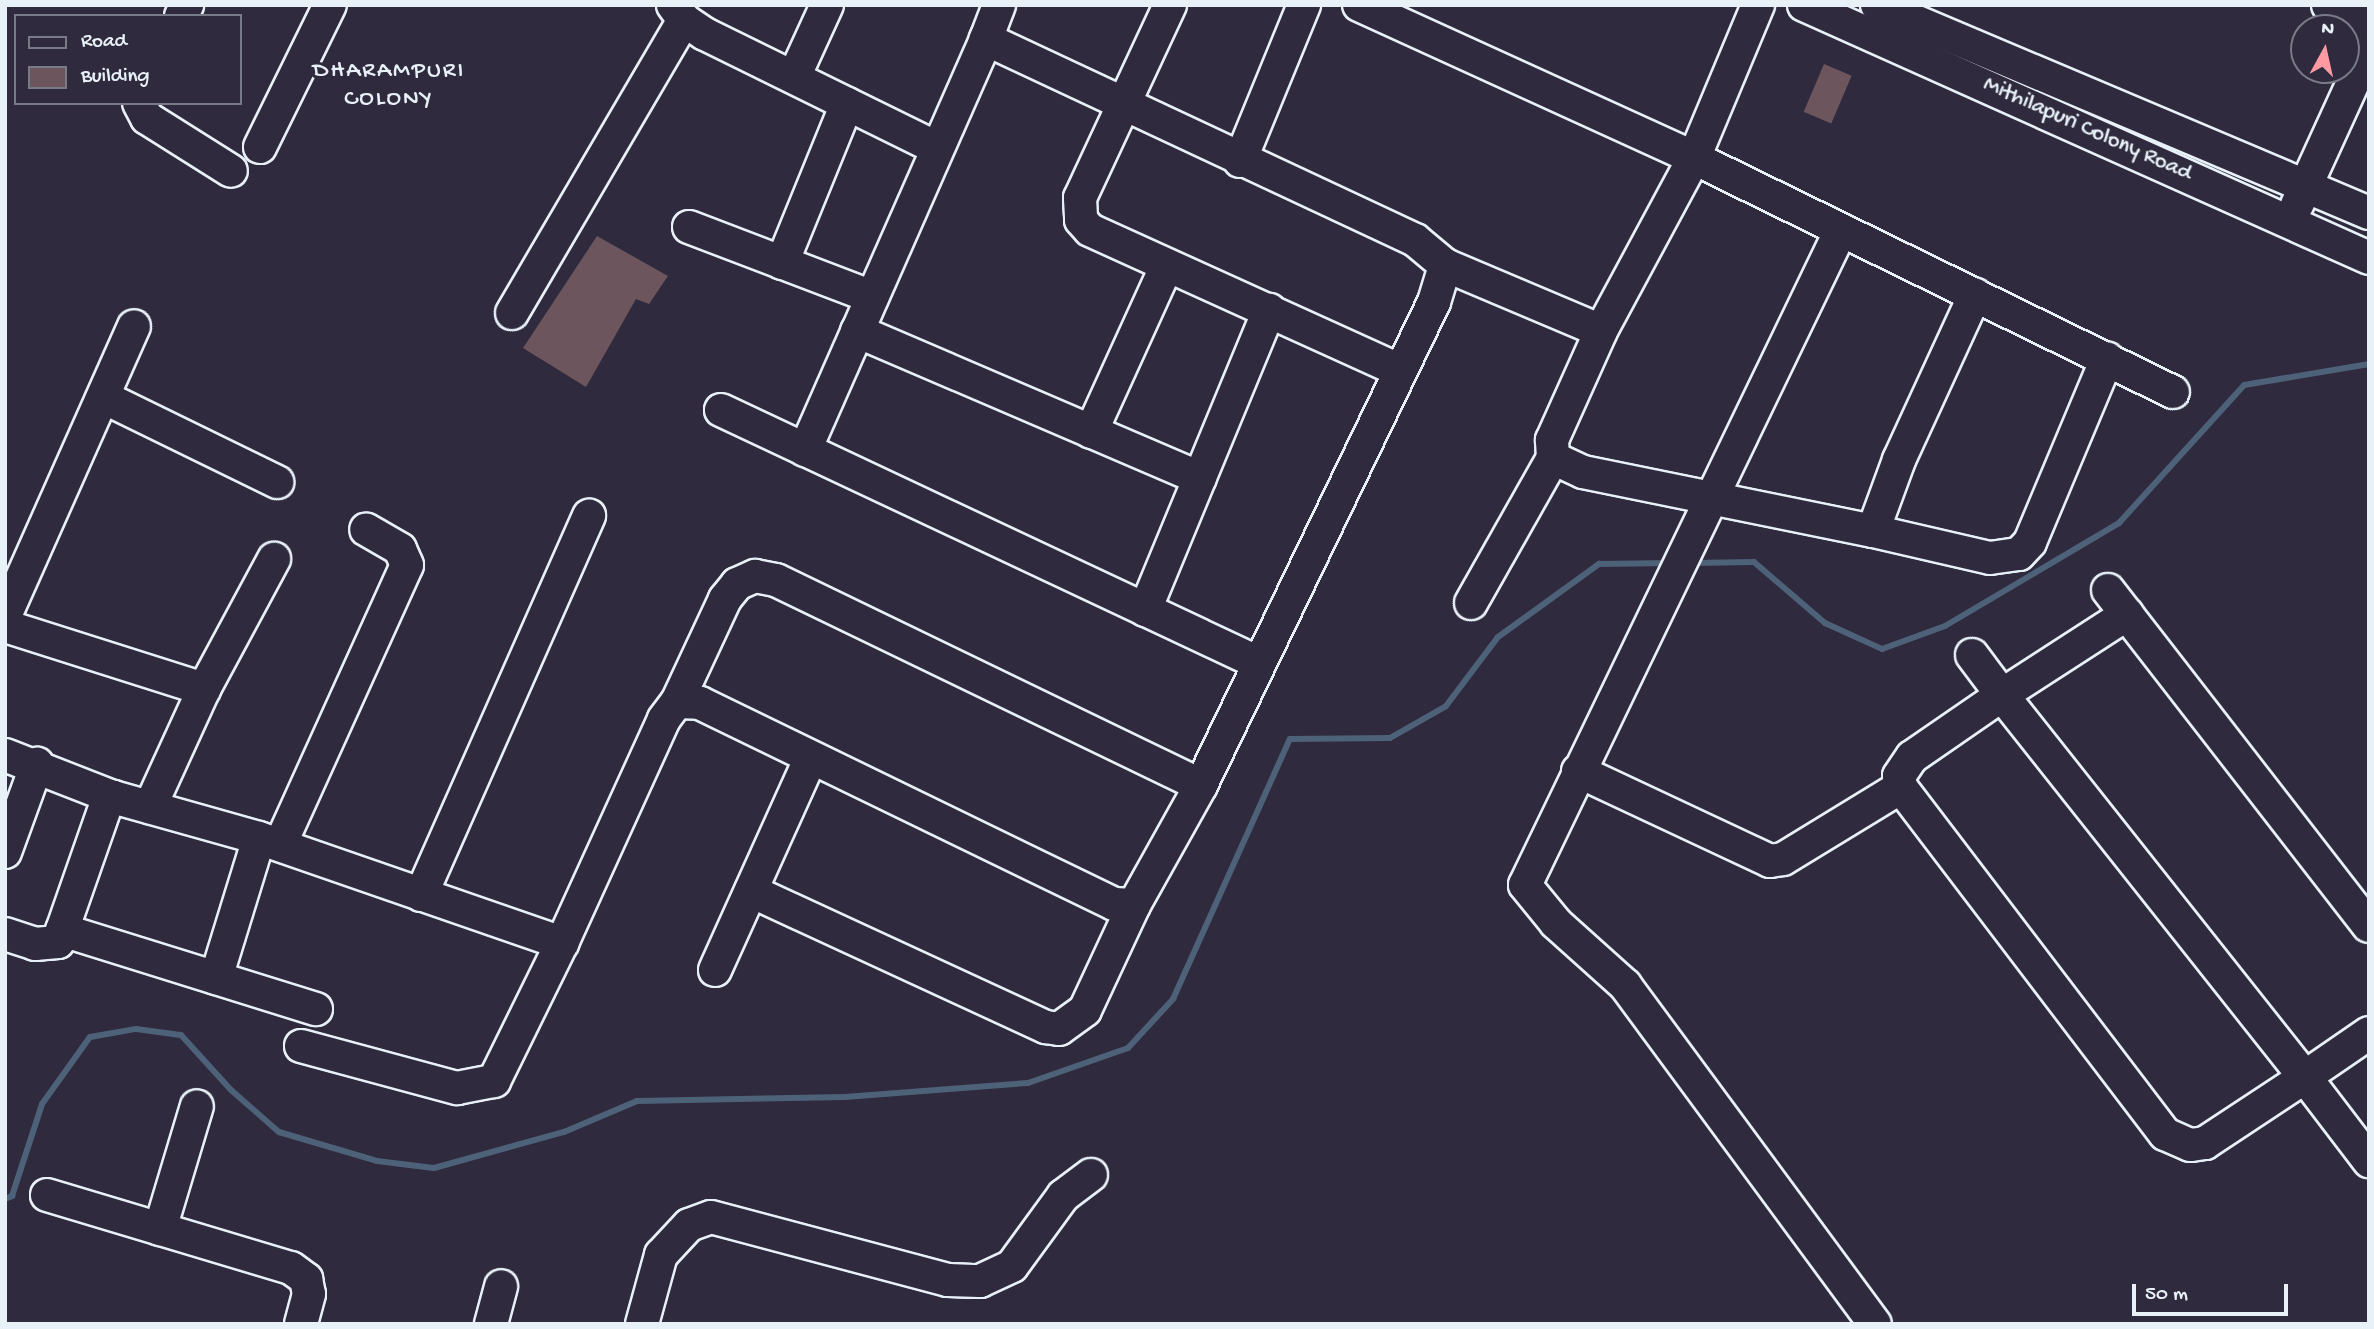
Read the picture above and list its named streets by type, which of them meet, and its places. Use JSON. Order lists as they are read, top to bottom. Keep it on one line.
{"streets":{"street":["Mithilapuri Colony Road"]},"districts":["DHARAMPURI COLONY"],"legend":["Road","Building"],"scale_bar":"50 m","north":"top"}
